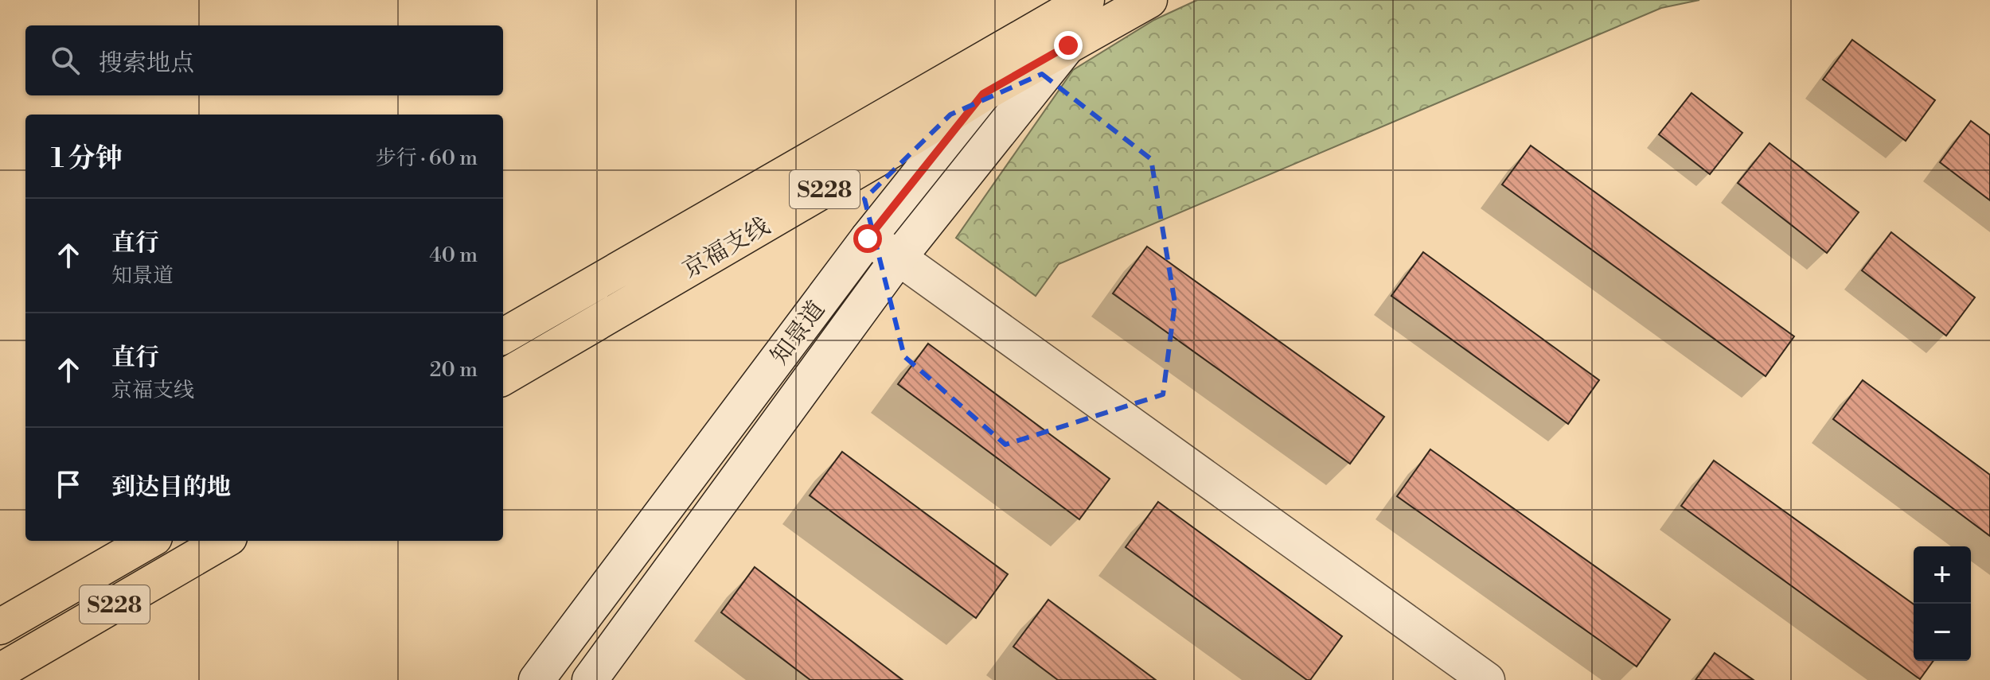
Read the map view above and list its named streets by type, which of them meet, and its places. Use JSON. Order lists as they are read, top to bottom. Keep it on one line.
{"streets":{"main road":["S228","京福支线","知景道"]},"crossings":[["京福支线","知景道"]],"page":{"search":"搜索地点","heading":["1 分钟","步行 · 60 m"],"list":[["直行","知景道","40 m"],["直行","京福支线","20 m"],"到达目的地"],"map_buttons":["+","−"]}}
